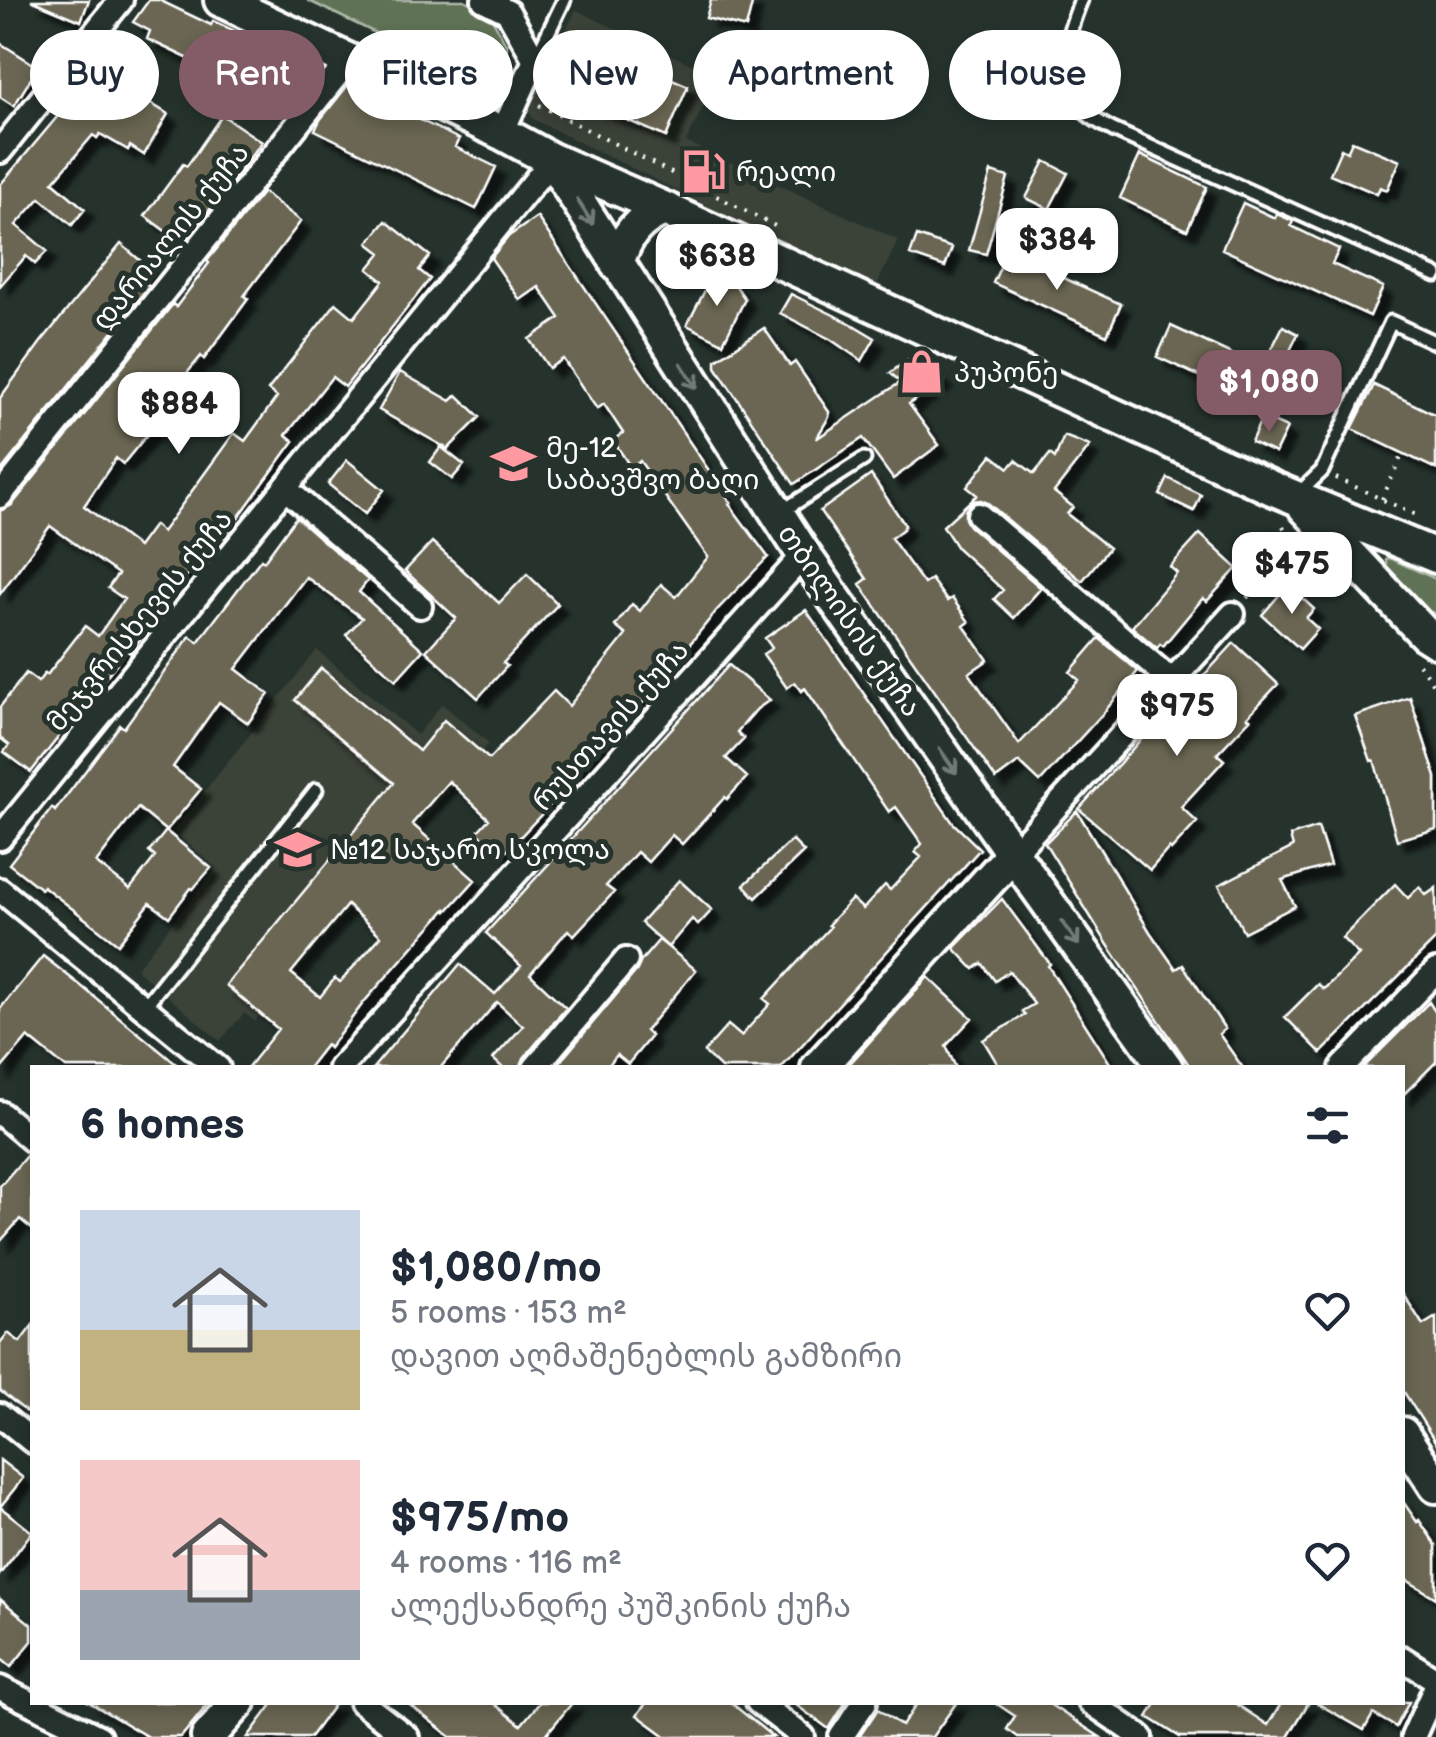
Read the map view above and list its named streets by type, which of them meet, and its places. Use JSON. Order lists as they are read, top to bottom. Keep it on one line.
{"streets":{"main road":["თბილისის ქუჩა"],"street":["დარიალის ქუჩა","მეჯვრისხევის ქუჩა","რუსთავის ქუჩა"]},"crossings":[["მეჯვრისხევის ქუჩა","თბილისის ქუჩა"],["თბილისის ქუჩა","რუსთავის ქუჩა"]],"one_way":["თბილისის ქუჩა"],"places":{"fuel station":["რეალი"],"shop":["პუპონე"],"school or university":["მე-12 საბავშვო ბაღი","№12 საჯარო სკოლა"]},"page":{"chip":["Buy","Rent","Filters","New","Apartment","House"],"price":["$384","$638","$1,080","$884","$475","$975"],"heading":"6 homes","list":[{"name":"$1,080/mo","note":"5 rooms · 153 m² · დავით აღმაშენებლის გამზირი"},{"name":"$975/mo","note":"4 rooms · 116 m² · ალექსანდრე პუშკინის ქუჩა"}]}}
